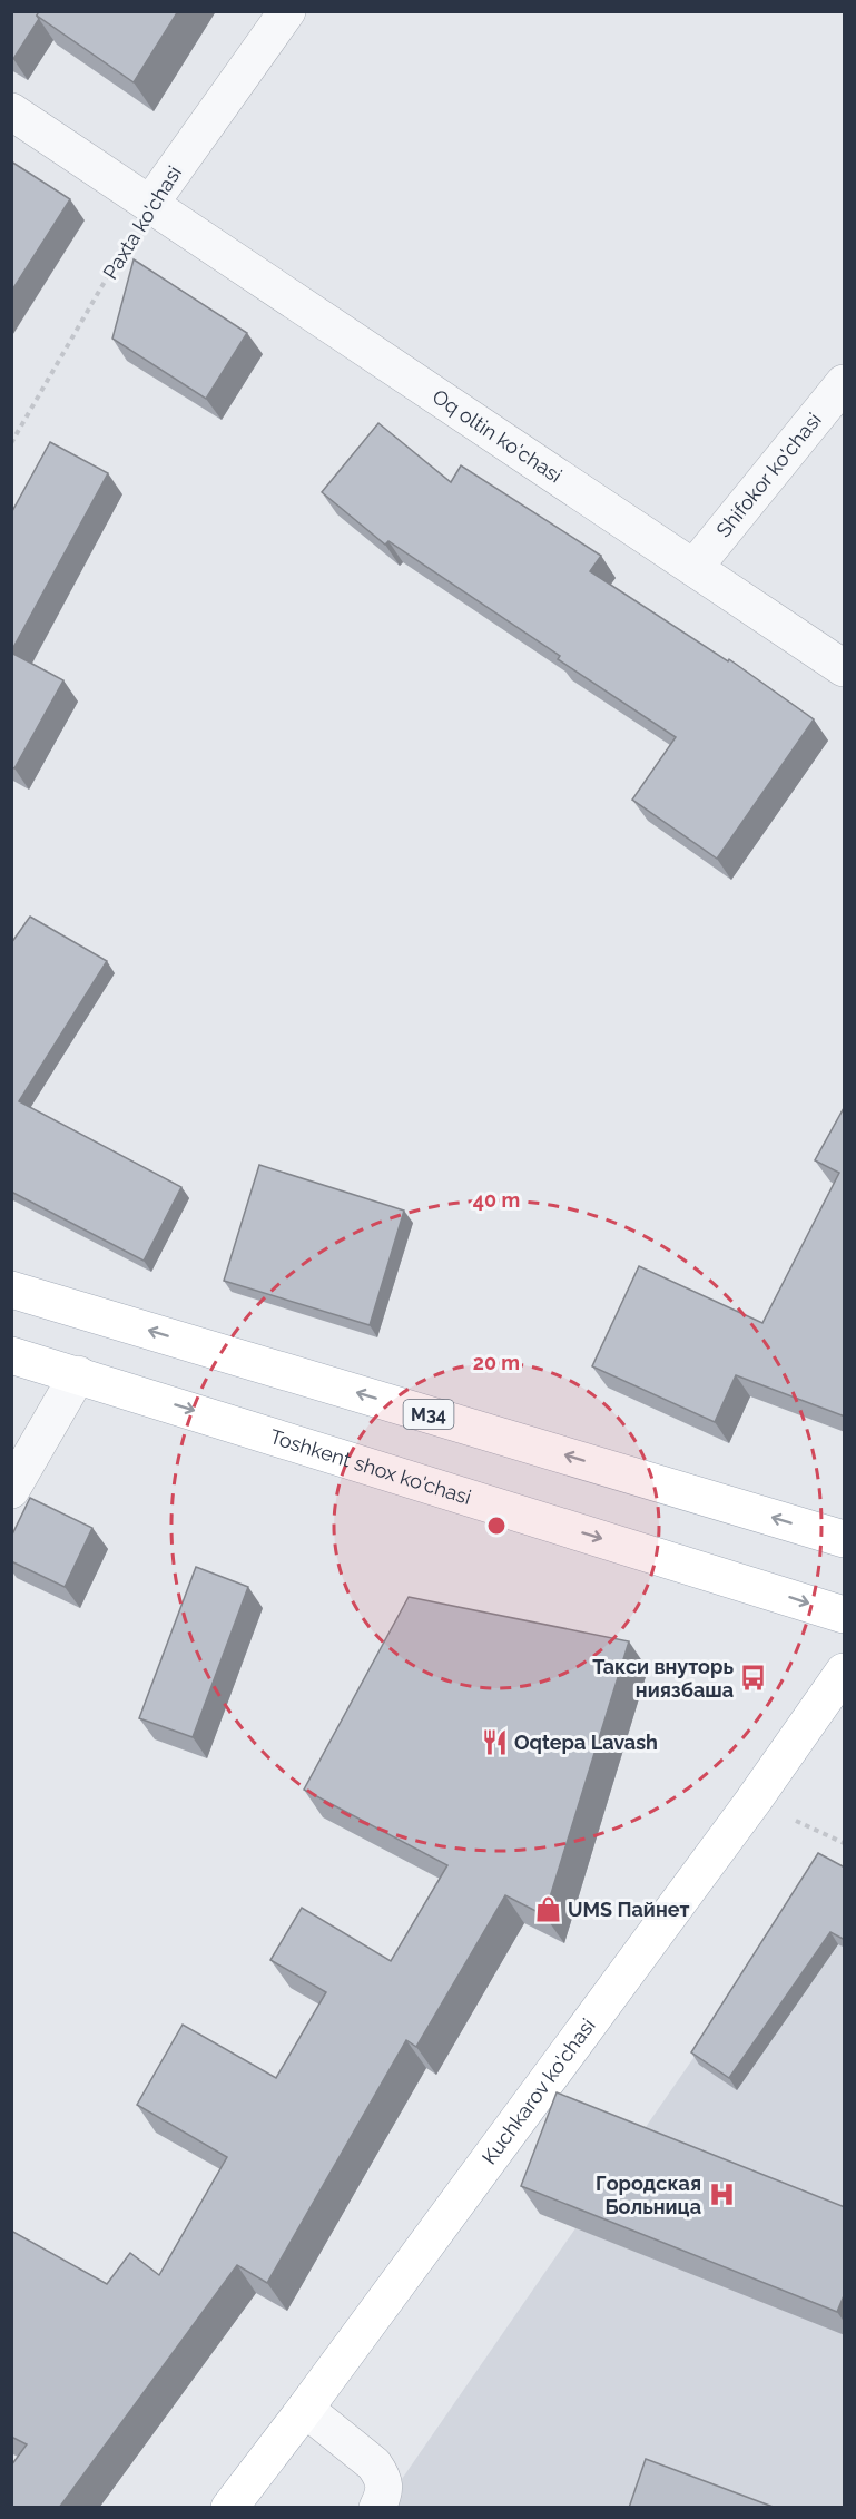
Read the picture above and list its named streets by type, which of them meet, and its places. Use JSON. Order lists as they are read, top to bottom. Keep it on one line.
{"streets":{"main road":["M34","Toshkent shox ko'chasi","Kuchkarov ko'chasi"],"street":["Paxta ko'chasi","Oq oltin ko'chasi","Shifokor ko'chasi"]},"crossings":[["Paxta ko'chasi","Oq oltin ko'chasi"],["Oq oltin ko'chasi","Shifokor ko'chasi"]],"places":{"bus stop":["Такси внуторь ниязбаша"],"restaurant":["Oqtepa Lavash"],"shop":["UMS Пайнет"],"hospital":["Городская Больница"]},"rings":["40 m","20 m"]}
